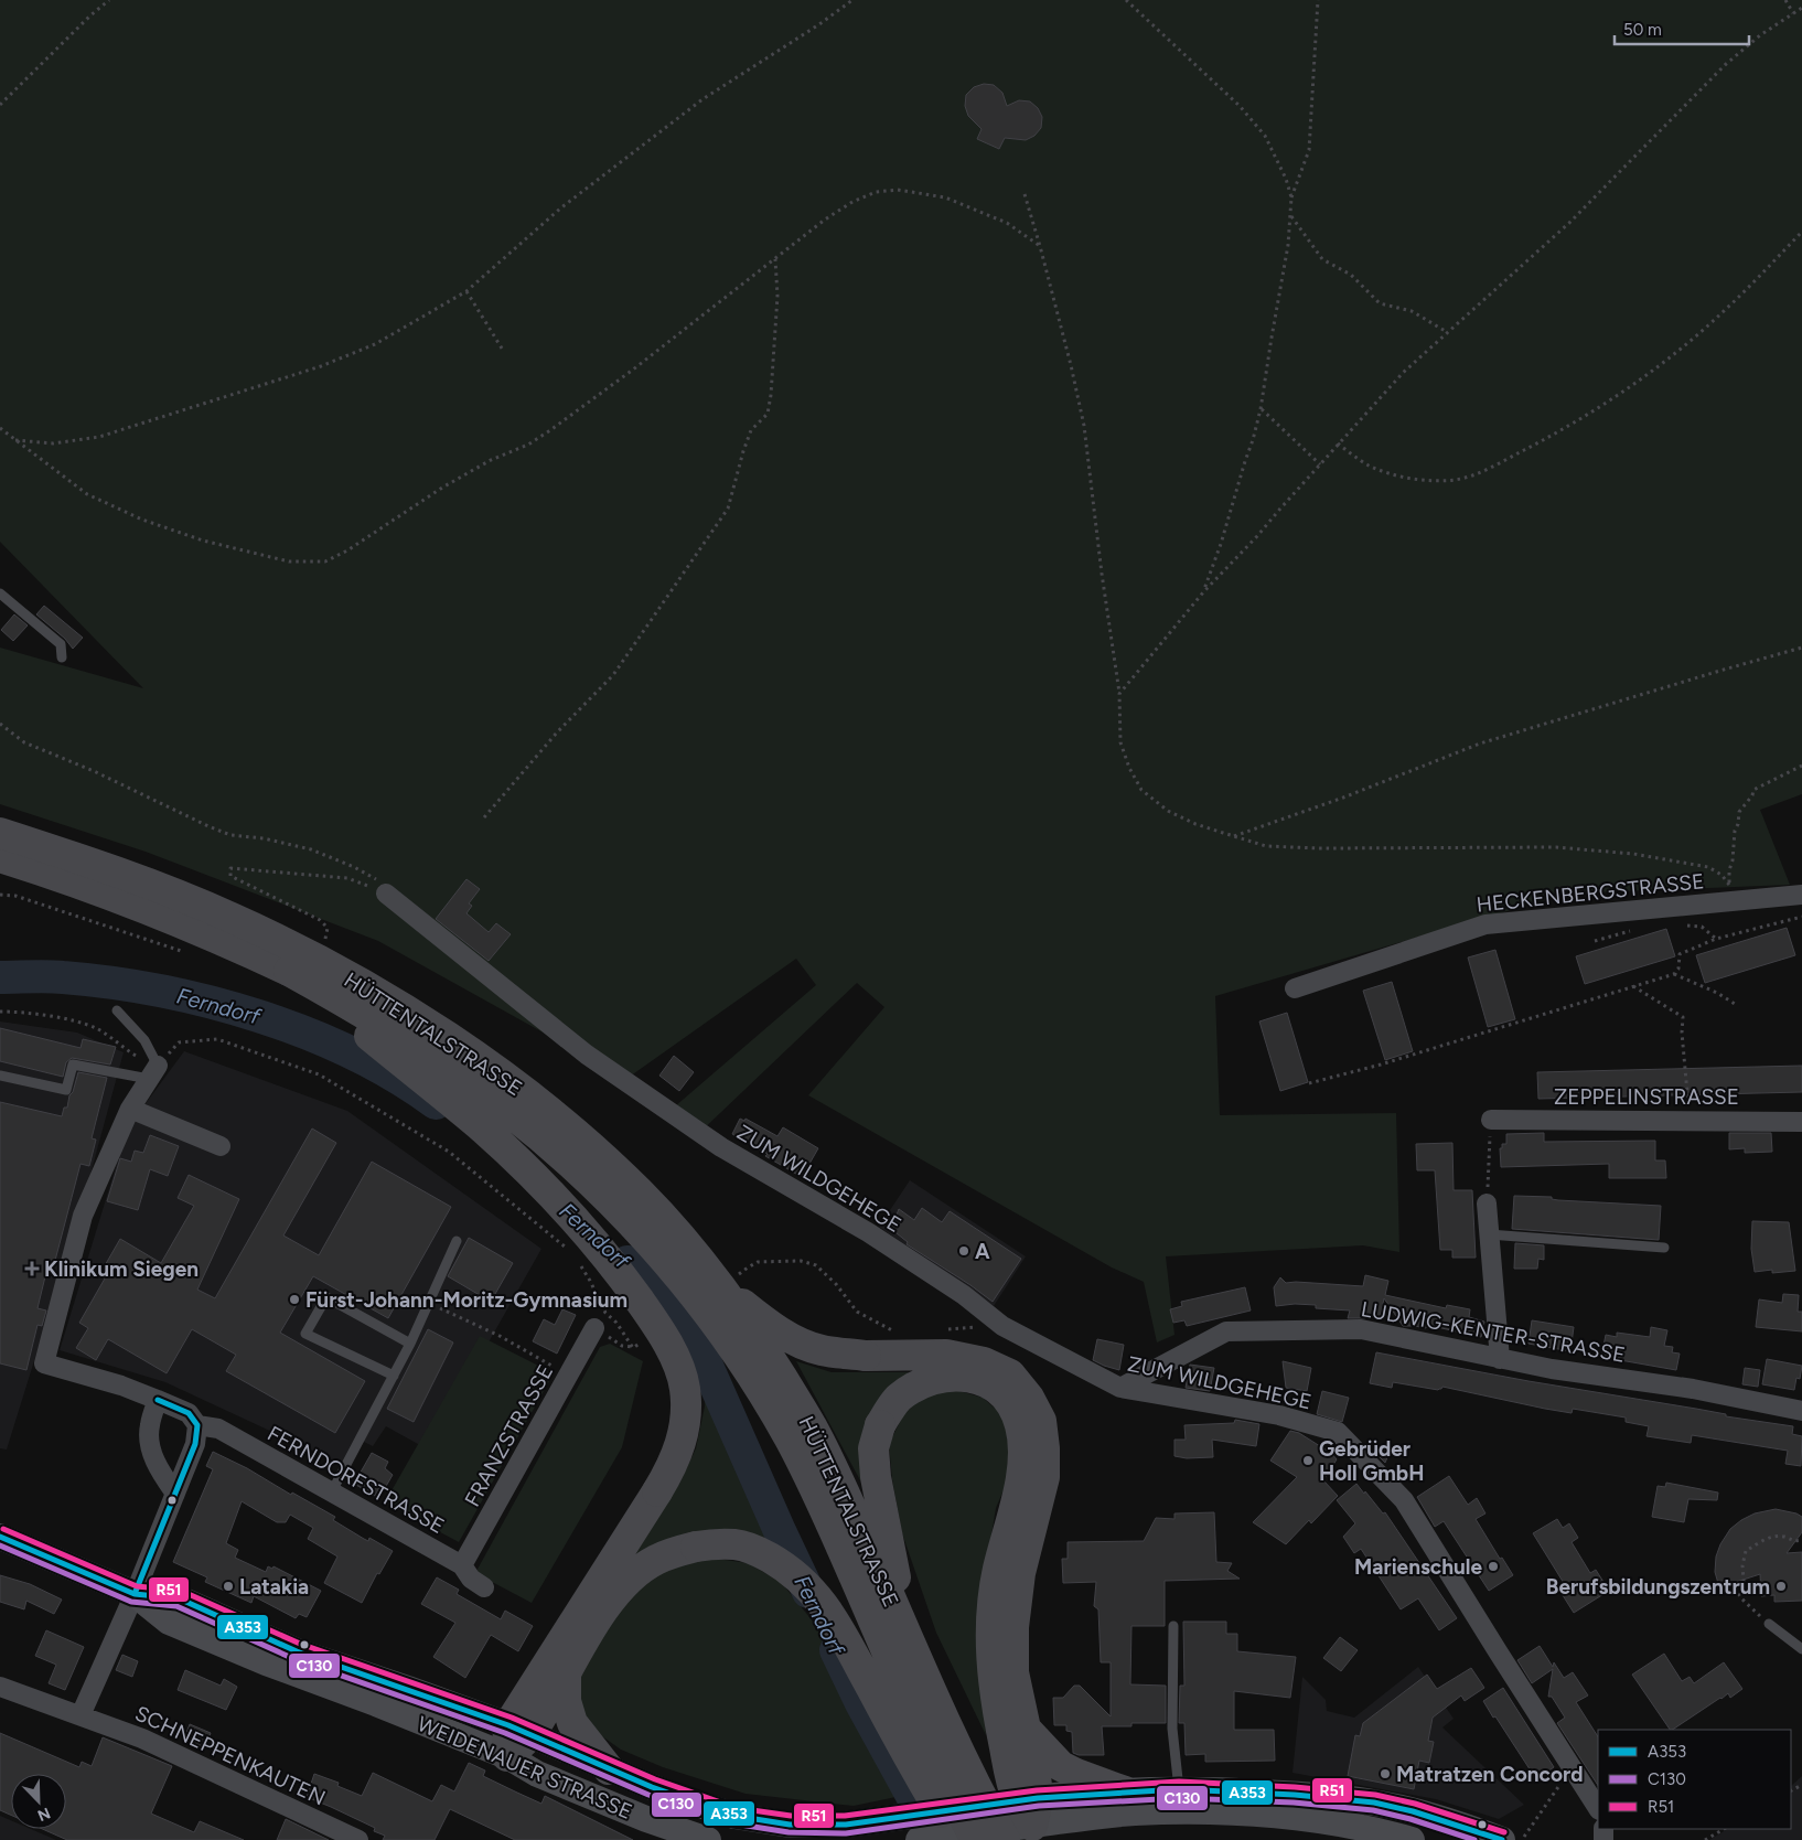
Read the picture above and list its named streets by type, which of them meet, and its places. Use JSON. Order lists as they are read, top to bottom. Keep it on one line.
{"streets":{"highway":["HÜTTENTALSTRASSE"],"main road":["WEIDENAUER STRASSE"],"street":["HECKENBERGSTRASSE","ZEPPELINSTRASSE","ZUM WILDGEHEGE","LUDWIG-KENTER-STRASSE","FRANZSTRASSE","FERNDORFSTRASSE","SCHNEPPENKAUTEN"]},"crossings":[["HÜTTENTALSTRASSE","WEIDENAUER STRASSE"],["ZUM WILDGEHEGE","LUDWIG-KENTER-STRASSE"],["FRANZSTRASSE","FERNDORFSTRASSE"]],"water":["Ferndorf"],"places":{"other":["A","Fürst-Johann-Moritz-Gymnasium","Gebrüder Holl GmbH","Marienschule","Latakia","Berufsbildungszentrum","Matratzen Concord"],"health":["Klinikum Siegen"]},"lines":["transit line A353","transit line R51","transit line C130"],"legend":["A353","C130","R51"],"scale_bar":"50 m","north":"bottom right"}
